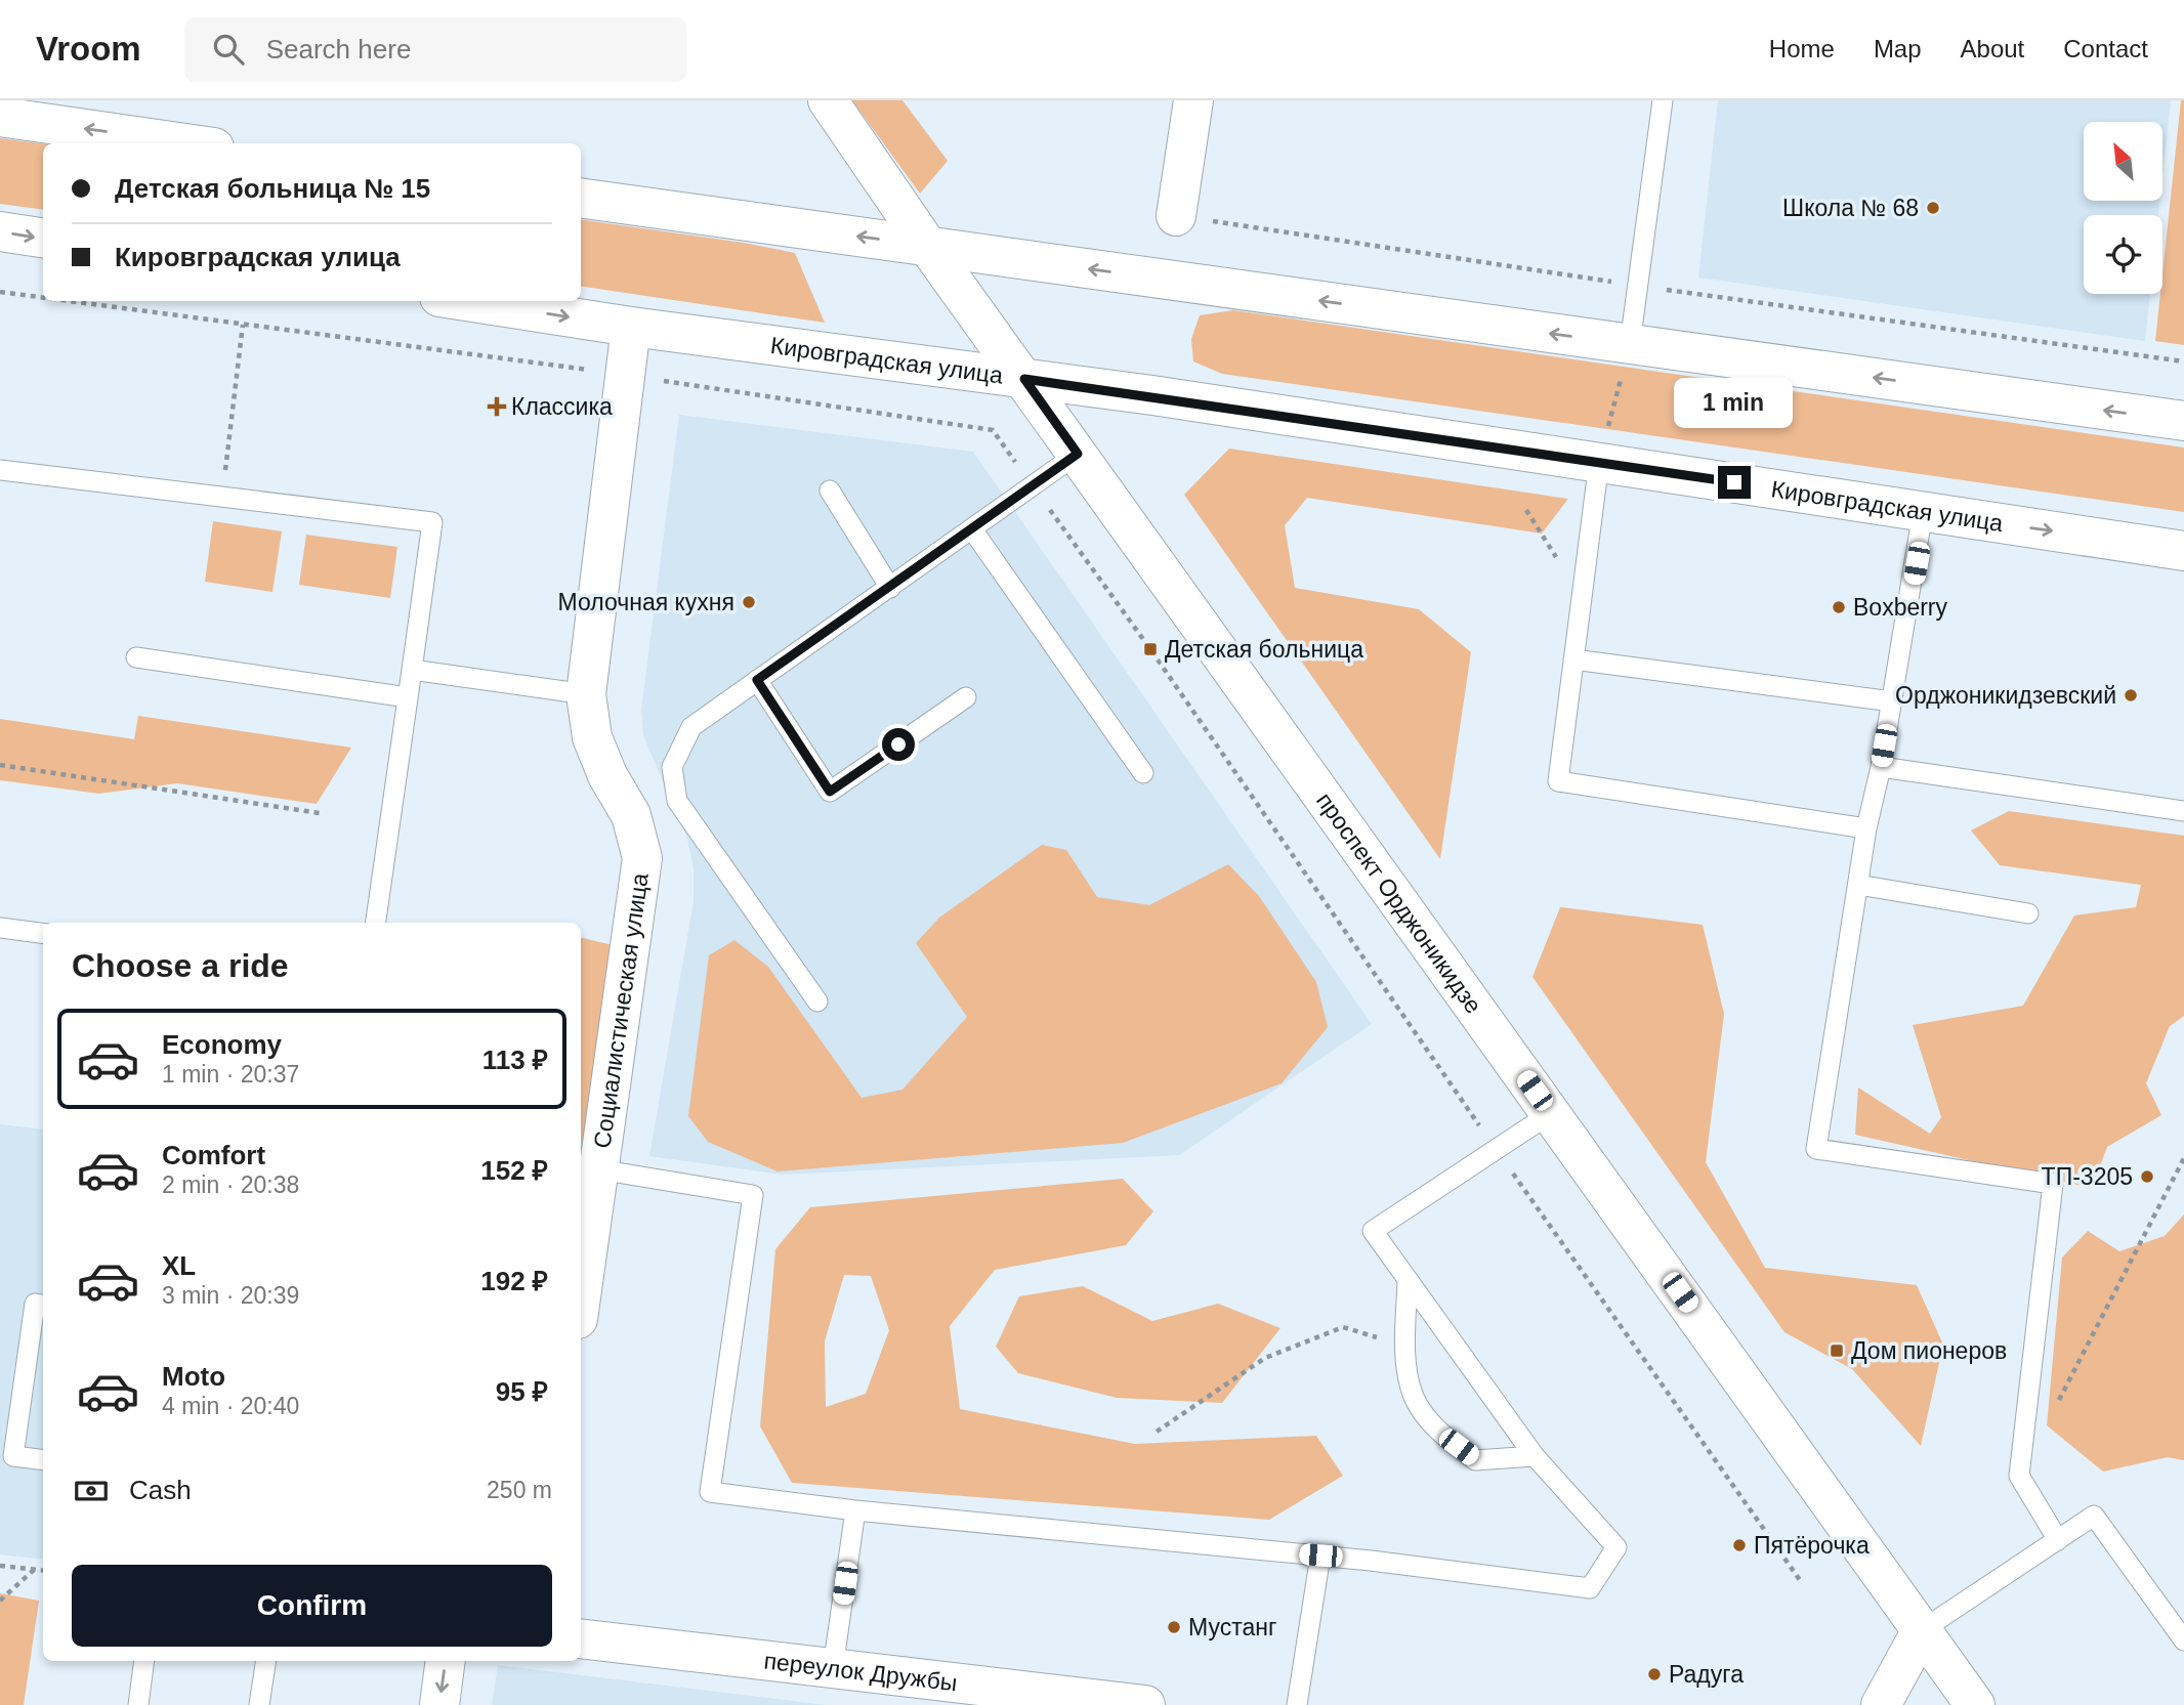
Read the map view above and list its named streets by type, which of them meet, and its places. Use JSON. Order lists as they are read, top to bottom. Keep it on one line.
{"streets":{"street":["Кировградская улица","проспект Орджоникидзе","Социалистическая улица","переулок Дружбы"]},"crossings":[["Кировградская улица","проспект Орджоникидзе"],["Кировградская улица","Социалистическая улица"]],"places":{"other":["Школа № 68","Молочная кухня","Boxberry","Орджоникидзевский","ТП-3205","Пятёрочка","Мустанг","Радуга"],"health":["Классика"],"transit":["Детская больница","Дом пионеров"]},"north":"top left","page":{"header":"Vroom","search":"Search here","nav":["Home","Map","About","Contact"],"banner":["Детская больница № 15","Кировградская улица"],"bubble":"1 min","heading":"Choose a ride","list":[{"name":"Economy","note":"1 min · 20:37","value":"113 ₽"},{"name":"Comfort","note":"2 min · 20:38","value":"152 ₽"},{"name":"XL","note":"3 min · 20:39","value":"192 ₽"},{"name":"Moto","note":"4 min · 20:40","value":"95 ₽"}],"pay":["Cash","250 m"],"buttons":"Confirm"}}
